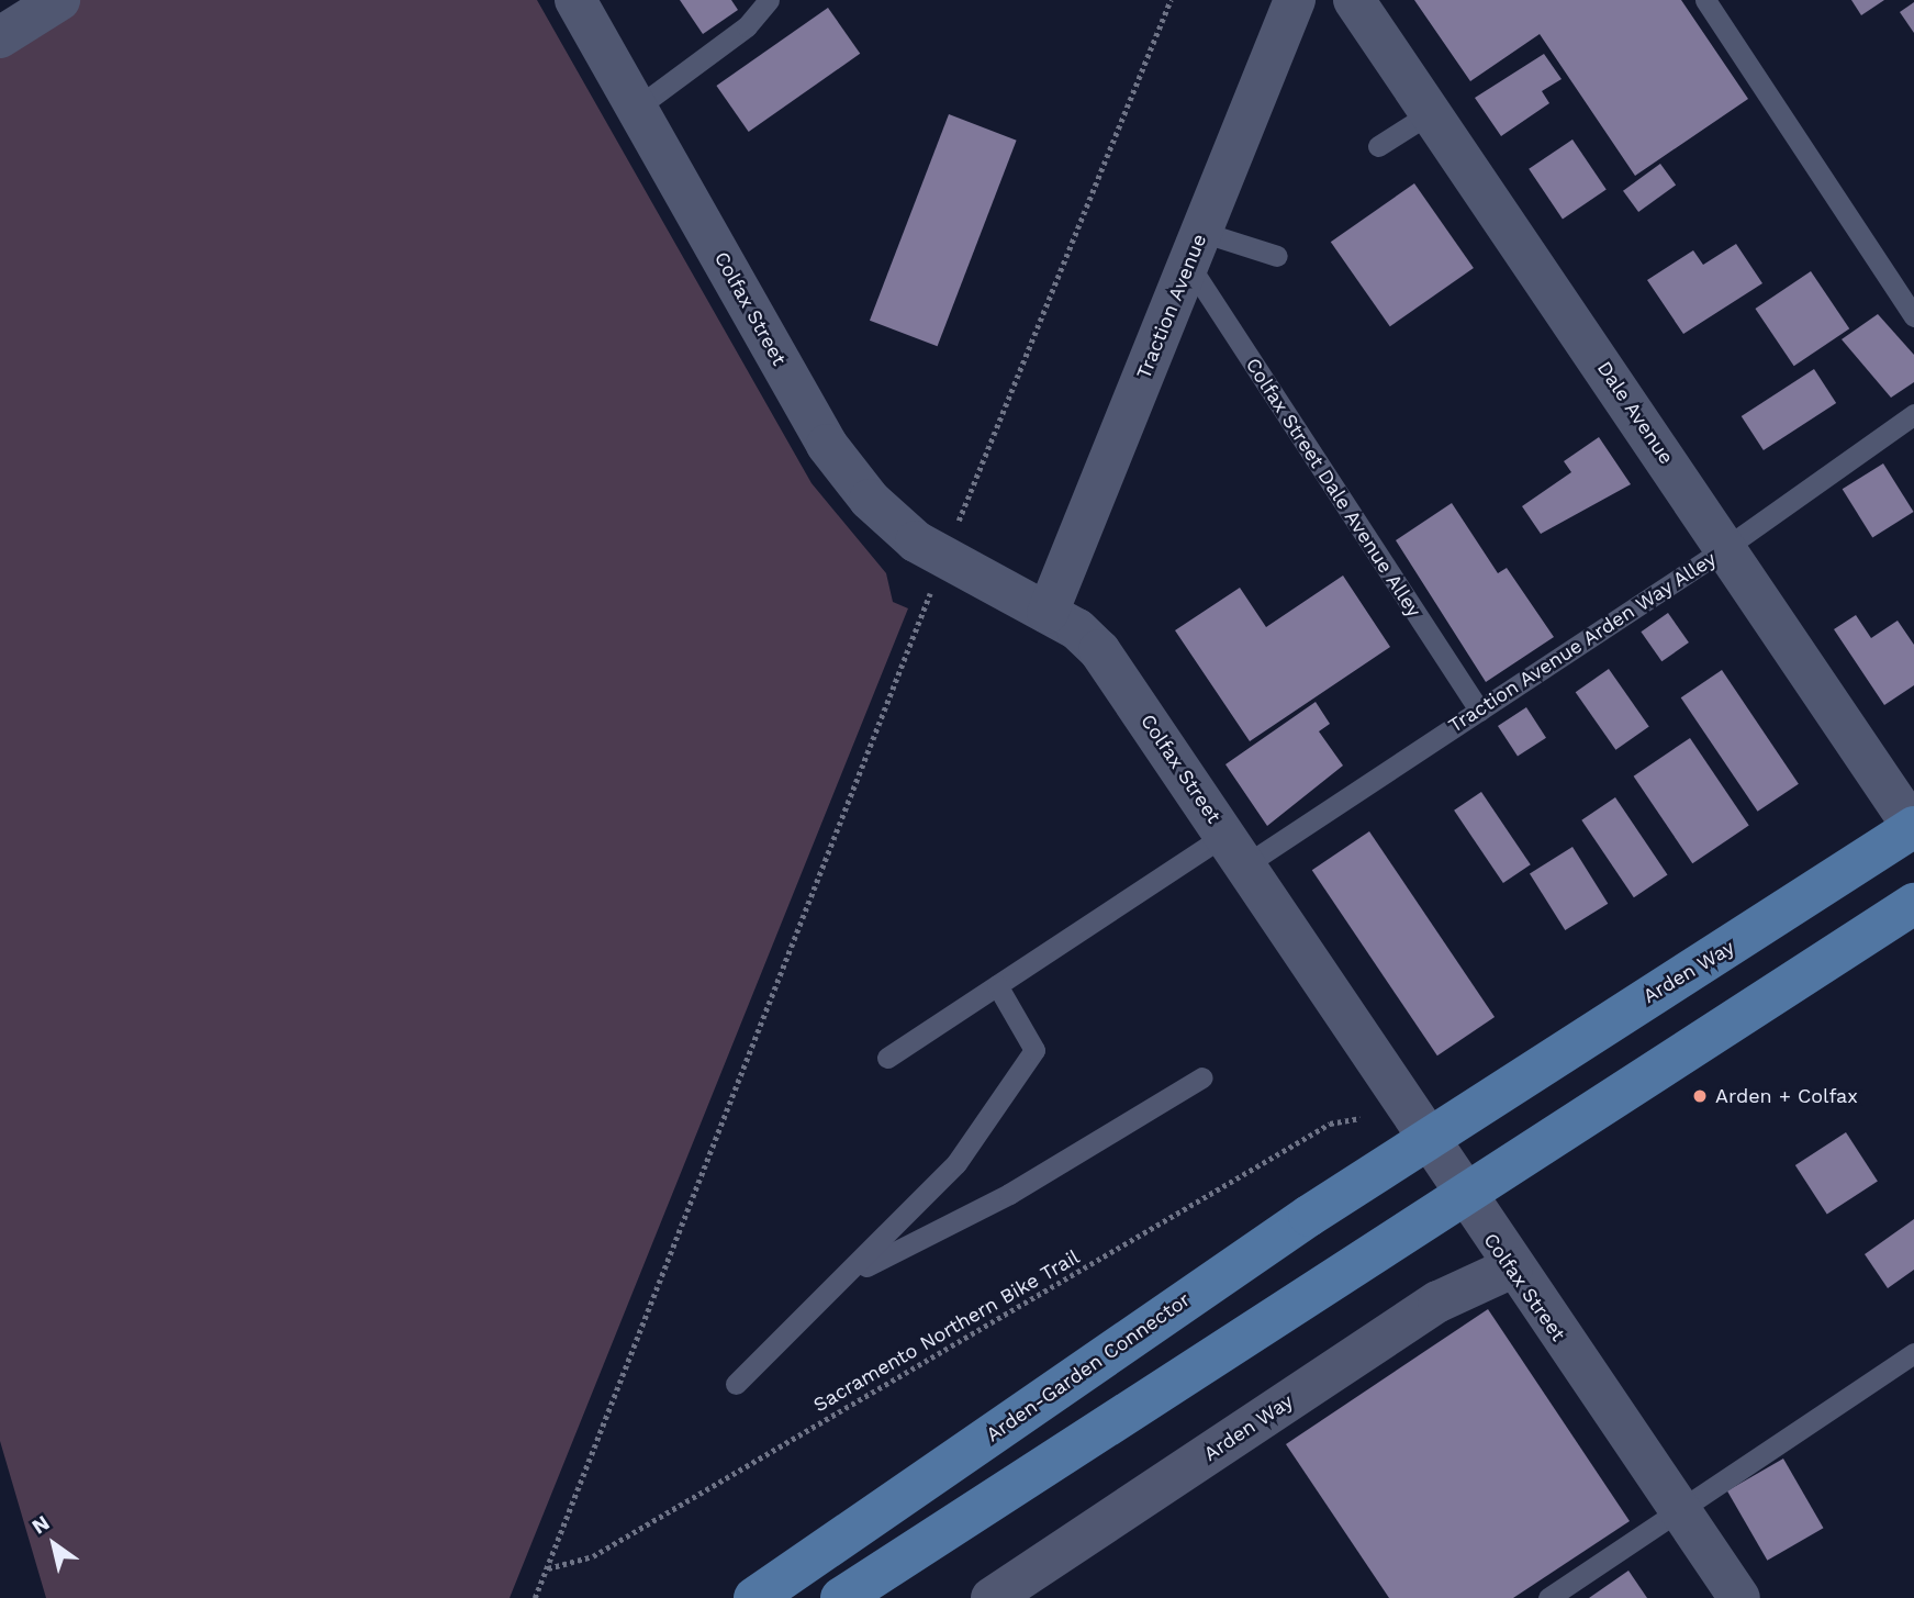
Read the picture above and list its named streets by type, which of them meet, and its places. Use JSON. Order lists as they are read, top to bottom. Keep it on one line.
{"streets":{"main road":["Arden Way","Arden-Garden Connector"],"street":["Traction Avenue","Colfax Street","Dale Avenue"],"lane":["Colfax Street Dale Avenue Alley","Traction Avenue Arden Way Alley"],"path":["Sacramento Northern Bike Trail"]},"crossings":[["Traction Avenue","Colfax Street"],["Traction Avenue","Colfax Street Dale Avenue Alley"],["Colfax Street","Traction Avenue Arden Way Alley"],["Colfax Street","Arden Way"],["Colfax Street","Arden-Garden Connector"],["Dale Avenue","Traction Avenue Arden Way Alley"],["Dale Avenue","Arden Way"],["Colfax Street Dale Avenue Alley","Traction Avenue Arden Way Alley"],["Arden Way","Arden-Garden Connector"]],"places":["Arden + Colfax"],"north":"top left"}
